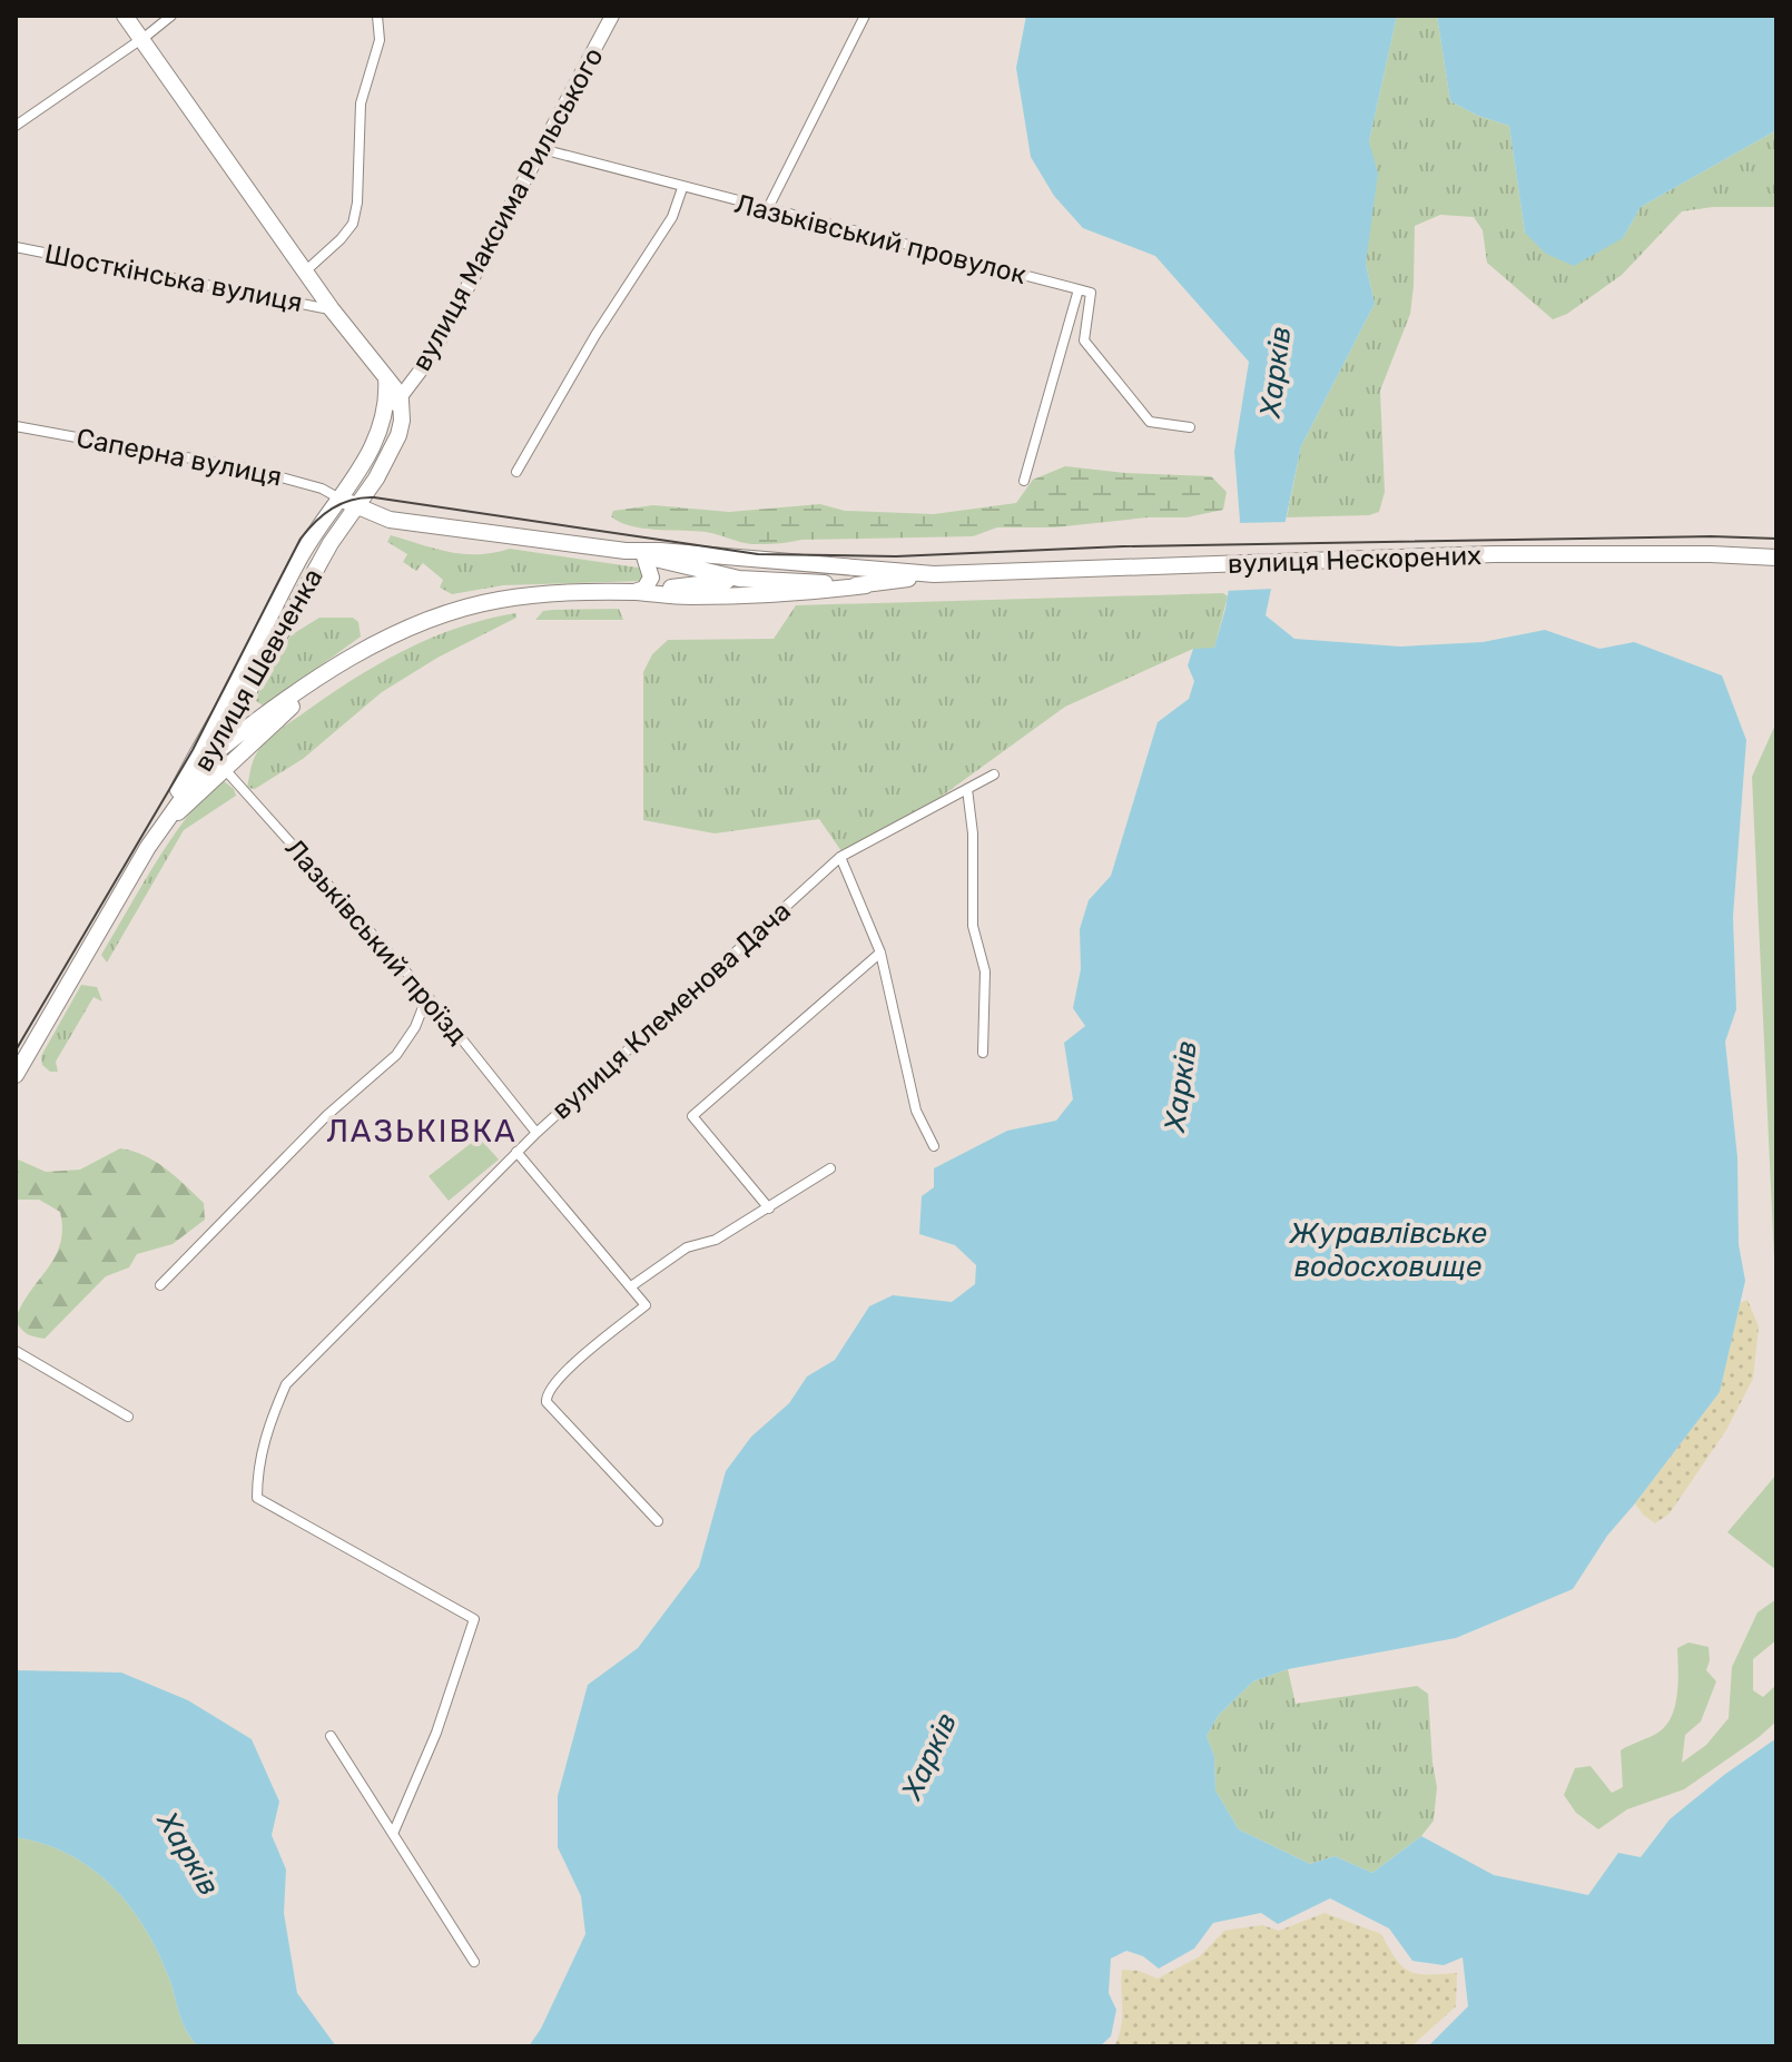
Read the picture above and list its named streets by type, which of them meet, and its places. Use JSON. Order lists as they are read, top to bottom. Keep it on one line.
{"streets":{"main road":["вулиця Максима Рильського","вулиця Нескорених","вулиця Шевченка"],"street":["Лазьківський провулок","Шосткінська вулиця","Саперна вулиця","Лазьківський проїзд","вулиця Клеменова Дача"]},"crossings":[["вулиця Максима Рильського","Лазьківський провулок"],["вулиця Максима Рильського","Саперна вулиця"],["вулиця Максима Рильського","вулиця Нескорених"],["вулиця Максима Рильського","вулиця Шевченка"],["Саперна вулиця","вулиця Нескорених"],["Саперна вулиця","вулиця Шевченка"],["вулиця Нескорених","вулиця Шевченка"],["вулиця Шевченка","Лазьківський проїзд"],["Лазьківський проїзд","вулиця Клеменова Дача"]],"districts":["ЛАЗЬКІВКА"],"water":["Харків","Журавлівське водосховище"]}
